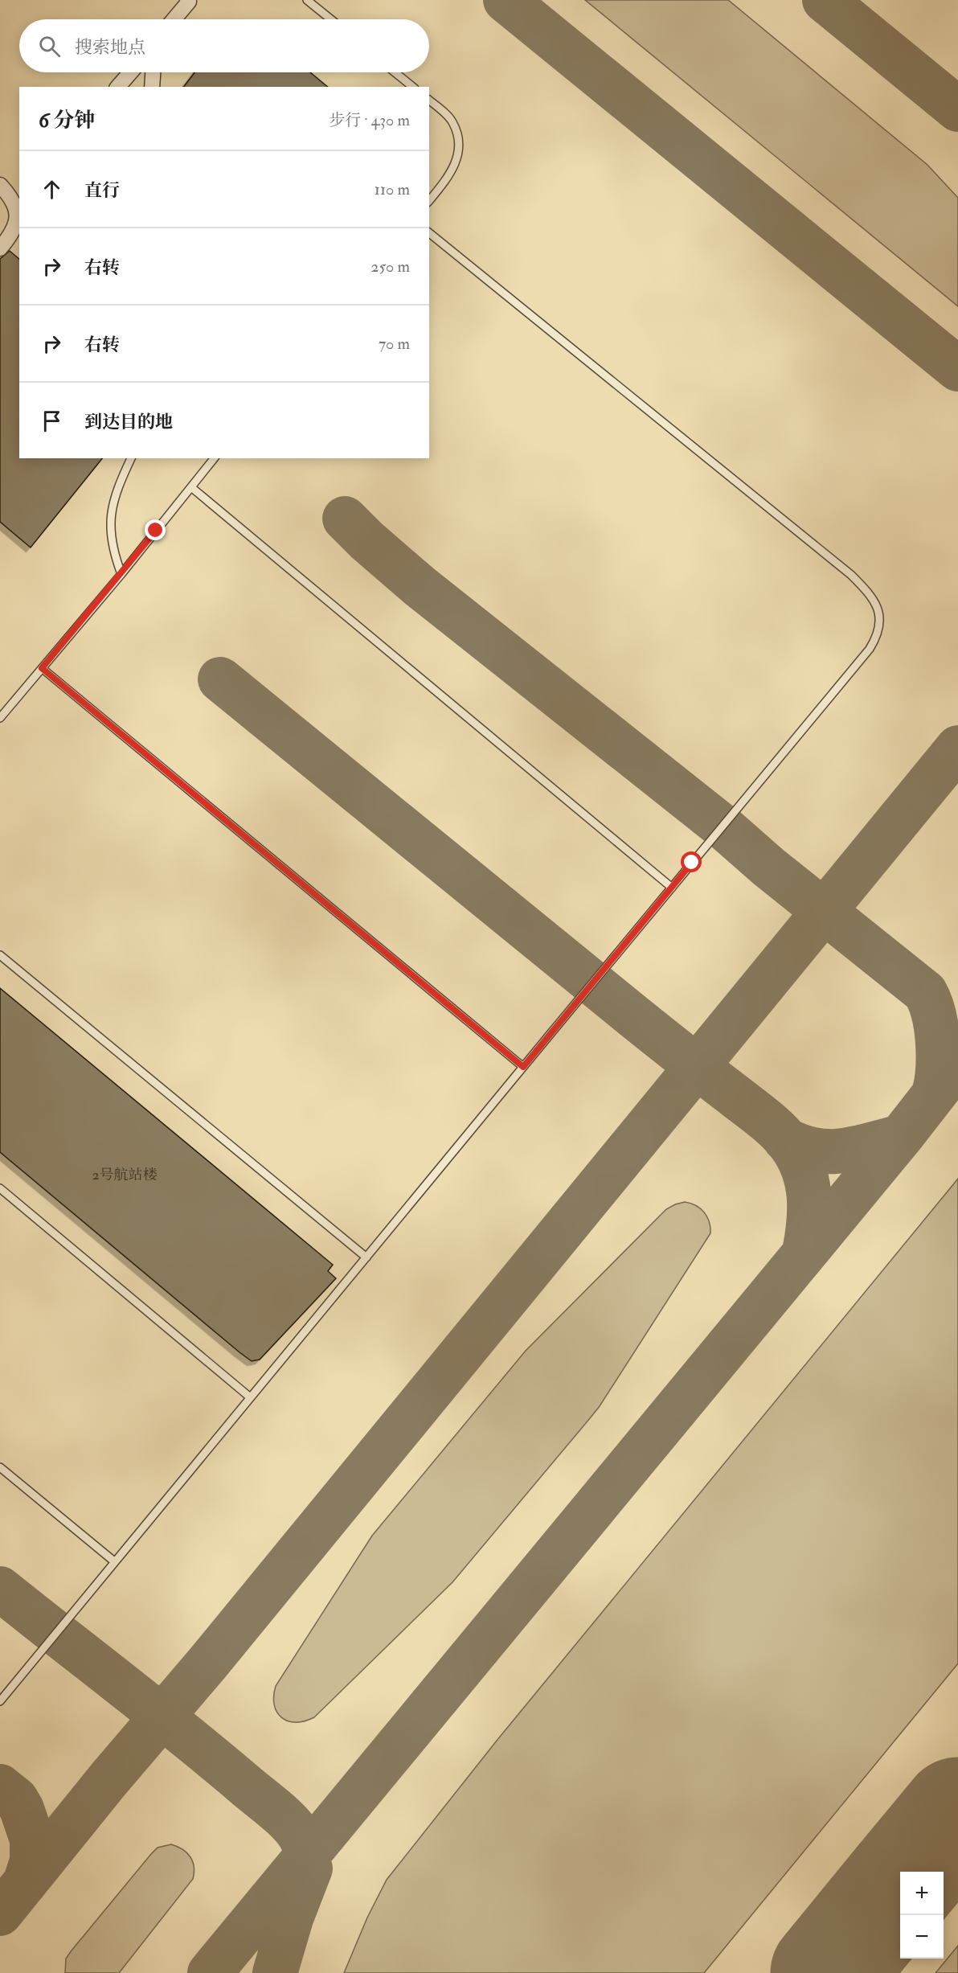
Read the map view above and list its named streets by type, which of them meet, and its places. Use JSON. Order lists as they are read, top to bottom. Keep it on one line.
{"house_numbers":["2号航站楼"],"page":{"search":"搜索地点","heading":["6 分钟","步行 · 430 m"],"list":[["直行","110 m"],["右转","250 m"],["右转","70 m"],"到达目的地"],"map_buttons":["+","−"]}}
